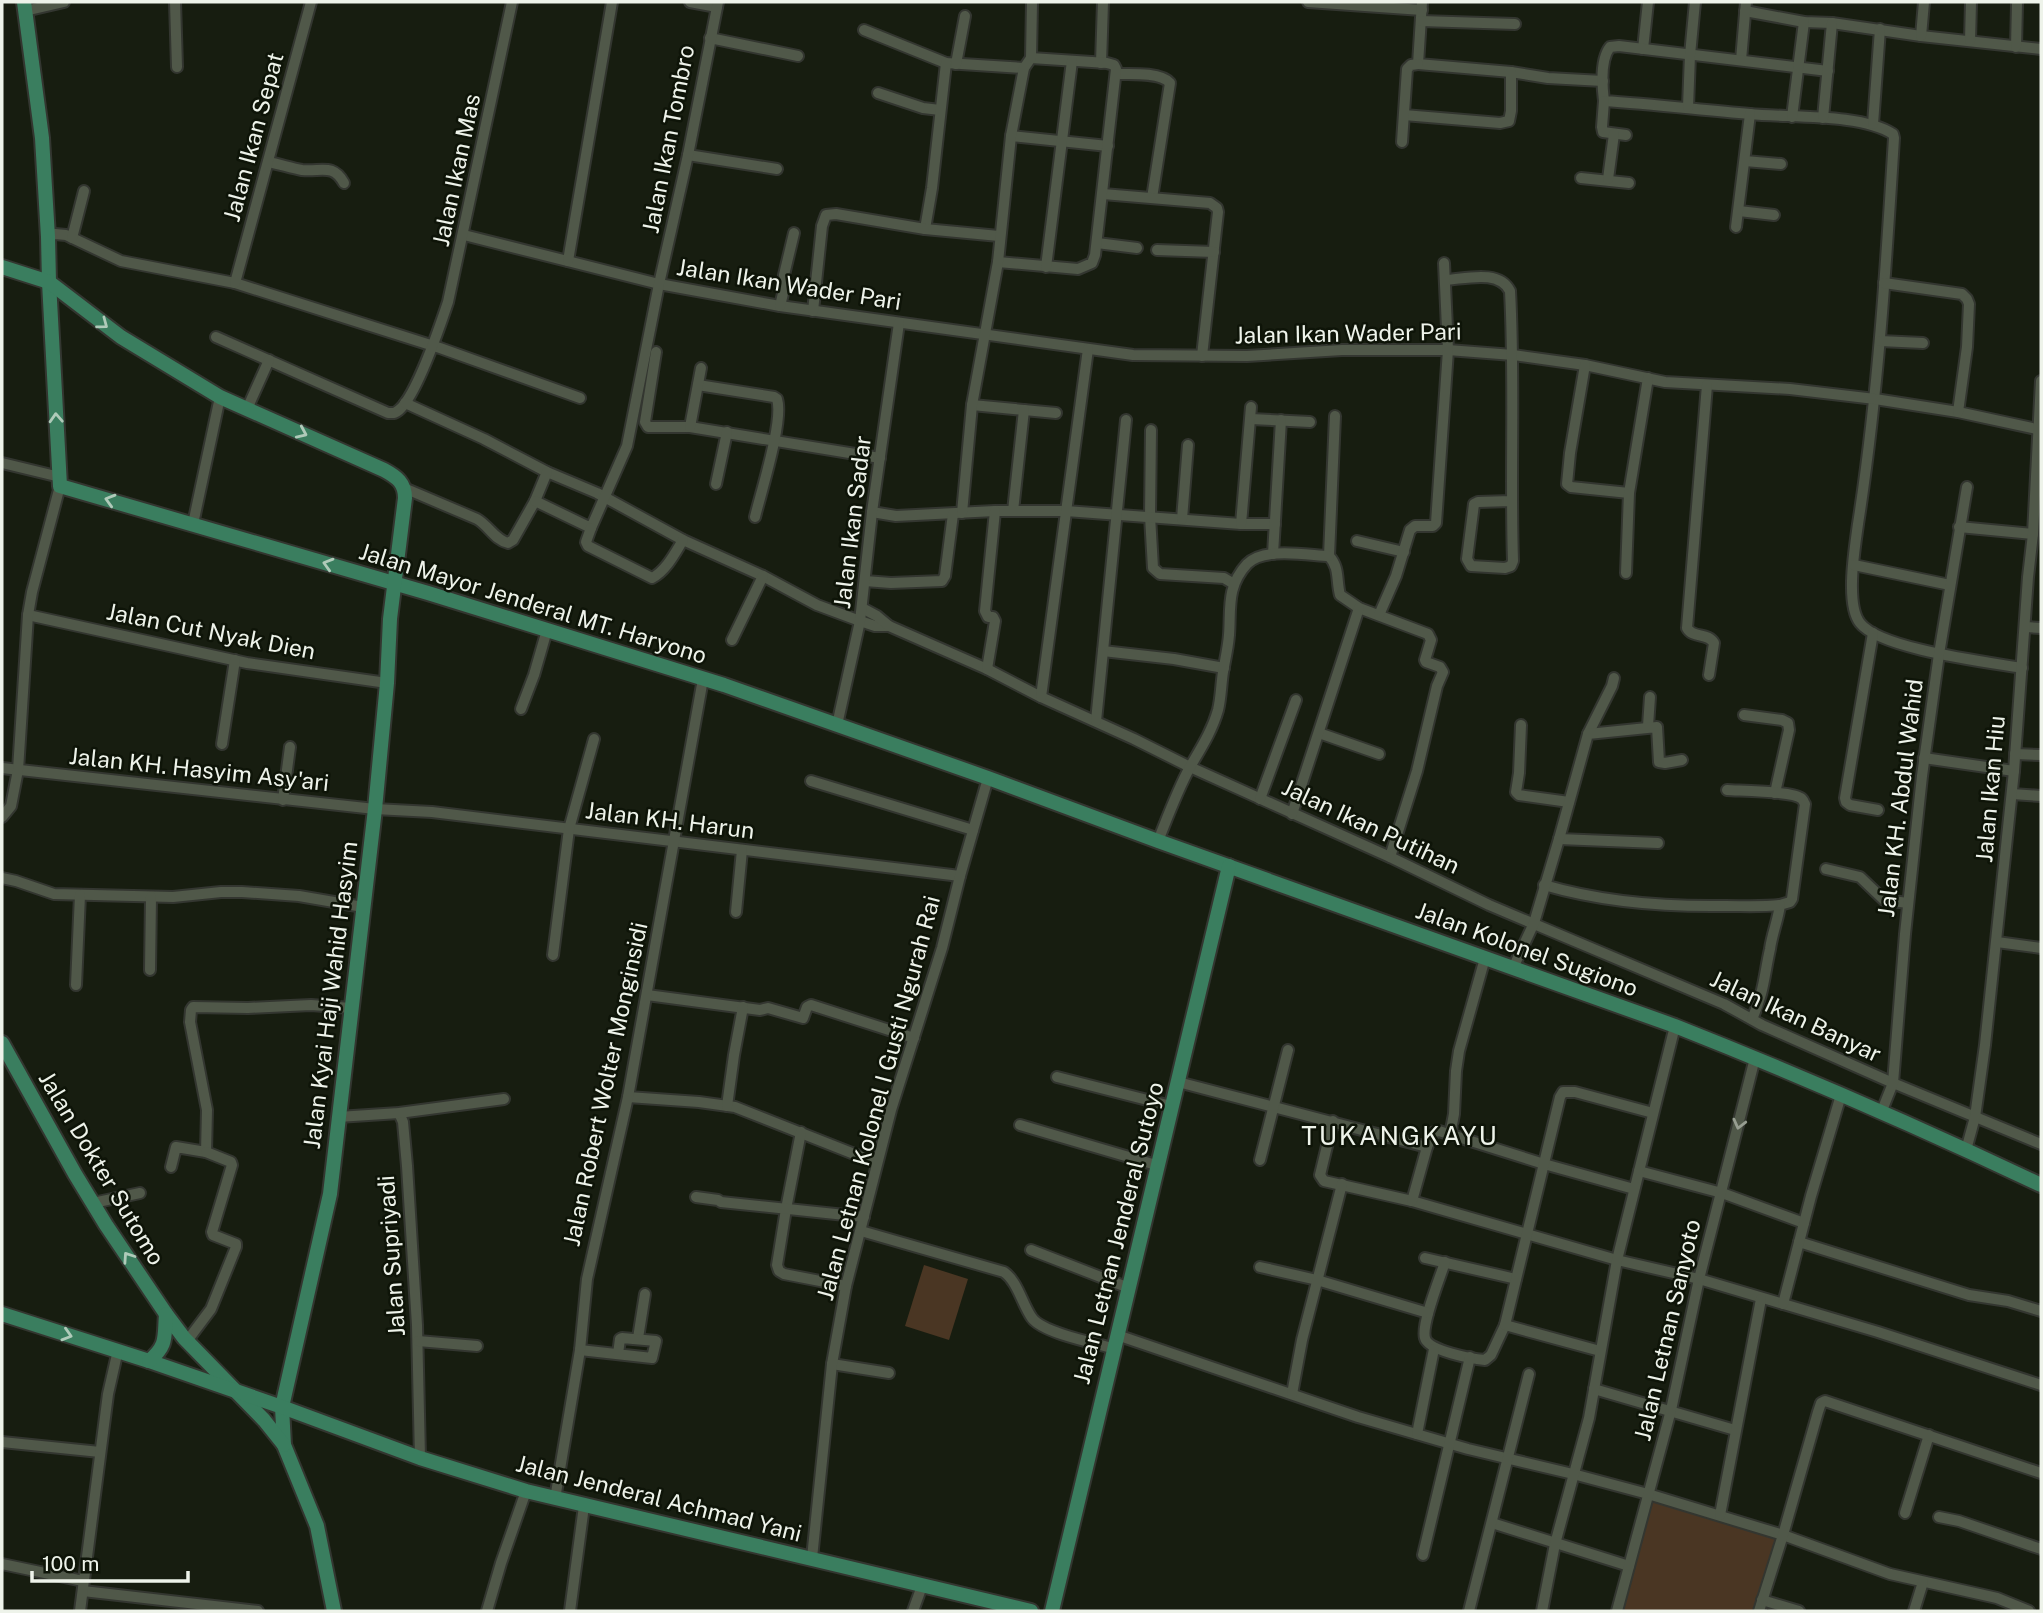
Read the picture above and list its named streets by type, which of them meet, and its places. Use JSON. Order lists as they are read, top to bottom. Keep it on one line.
{"streets":{"main road":["Jalan Mayor Jenderal MT. Haryono","Jalan Kolonel Sugiono","Jalan Kyai Haji Wahid Hasyim","Jalan Dokter Sutomo","Jalan Letnan Jenderal Sutoyo","Jalan Jenderal Achmad Yani"],"street":["Jalan Ikan Sepat","Jalan Ikan Tombro","Jalan Ikan Mas","Jalan Ikan Wader Pari","Jalan Ikan Sadar","Jalan Cut Nyak Dien","Jalan KH. Hasyim Asy'ari","Jalan Ikan Hiu","Jalan KH. Abdul Wahid","Jalan KH. Harun","Jalan Ikan Putihan","Jalan Ikan Banyar","Jalan Robert Wolter Monginsidi","Jalan Letnan Kolonel I Gusti Ngurah Rai","Jalan Supriyadi","Jalan Letnan Sanyoto"]},"crossings":[["Jalan Ikan Tombro","Jalan Ikan Wader Pari"],["Jalan Ikan Mas","Jalan Ikan Wader Pari"],["Jalan Ikan Wader Pari","Jalan Ikan Sadar"],["Jalan Ikan Wader Pari","Jalan Ikan Hiu"],["Jalan Ikan Sadar","Jalan Mayor Jenderal MT. Haryono"],["Jalan Mayor Jenderal MT. Haryono","Jalan Kolonel Sugiono"],["Jalan Mayor Jenderal MT. Haryono","Jalan Kyai Haji Wahid Hasyim"],["Jalan Mayor Jenderal MT. Haryono","Jalan Robert Wolter Monginsidi"],["Jalan Mayor Jenderal MT. Haryono","Jalan Letnan Kolonel I Gusti Ngurah Rai"],["Jalan Cut Nyak Dien","Jalan Kyai Haji Wahid Hasyim"],["Jalan KH. Hasyim Asy'ari","Jalan KH. Harun"],["Jalan KH. Hasyim Asy'ari","Jalan Kyai Haji Wahid Hasyim"],["Jalan Ikan Hiu","Jalan Kolonel Sugiono"],["Jalan Ikan Hiu","Jalan Ikan Banyar"],["Jalan KH. Abdul Wahid","Jalan Kolonel Sugiono"],["Jalan KH. Abdul Wahid","Jalan Ikan Banyar"],["Jalan KH. Harun","Jalan Kyai Haji Wahid Hasyim"],["Jalan KH. Harun","Jalan Robert Wolter Monginsidi"],["Jalan KH. Harun","Jalan Letnan Kolonel I Gusti Ngurah Rai"],["Jalan Ikan Putihan","Jalan Ikan Banyar"],["Jalan Kolonel Sugiono","Jalan Letnan Kolonel I Gusti Ngurah Rai"],["Jalan Kolonel Sugiono","Jalan Letnan Jenderal Sutoyo"],["Jalan Kolonel Sugiono","Jalan Letnan Sanyoto"],["Jalan Kyai Haji Wahid Hasyim","Jalan Dokter Sutomo"],["Jalan Kyai Haji Wahid Hasyim","Jalan Jenderal Achmad Yani"],["Jalan Robert Wolter Monginsidi","Jalan Jenderal Achmad Yani"],["Jalan Letnan Kolonel I Gusti Ngurah Rai","Jalan Jenderal Achmad Yani"],["Jalan Dokter Sutomo","Jalan Jenderal Achmad Yani"],["Jalan Supriyadi","Jalan Jenderal Achmad Yani"]],"districts":["TUKANGKAYU"],"scale_bar":"100 m"}
